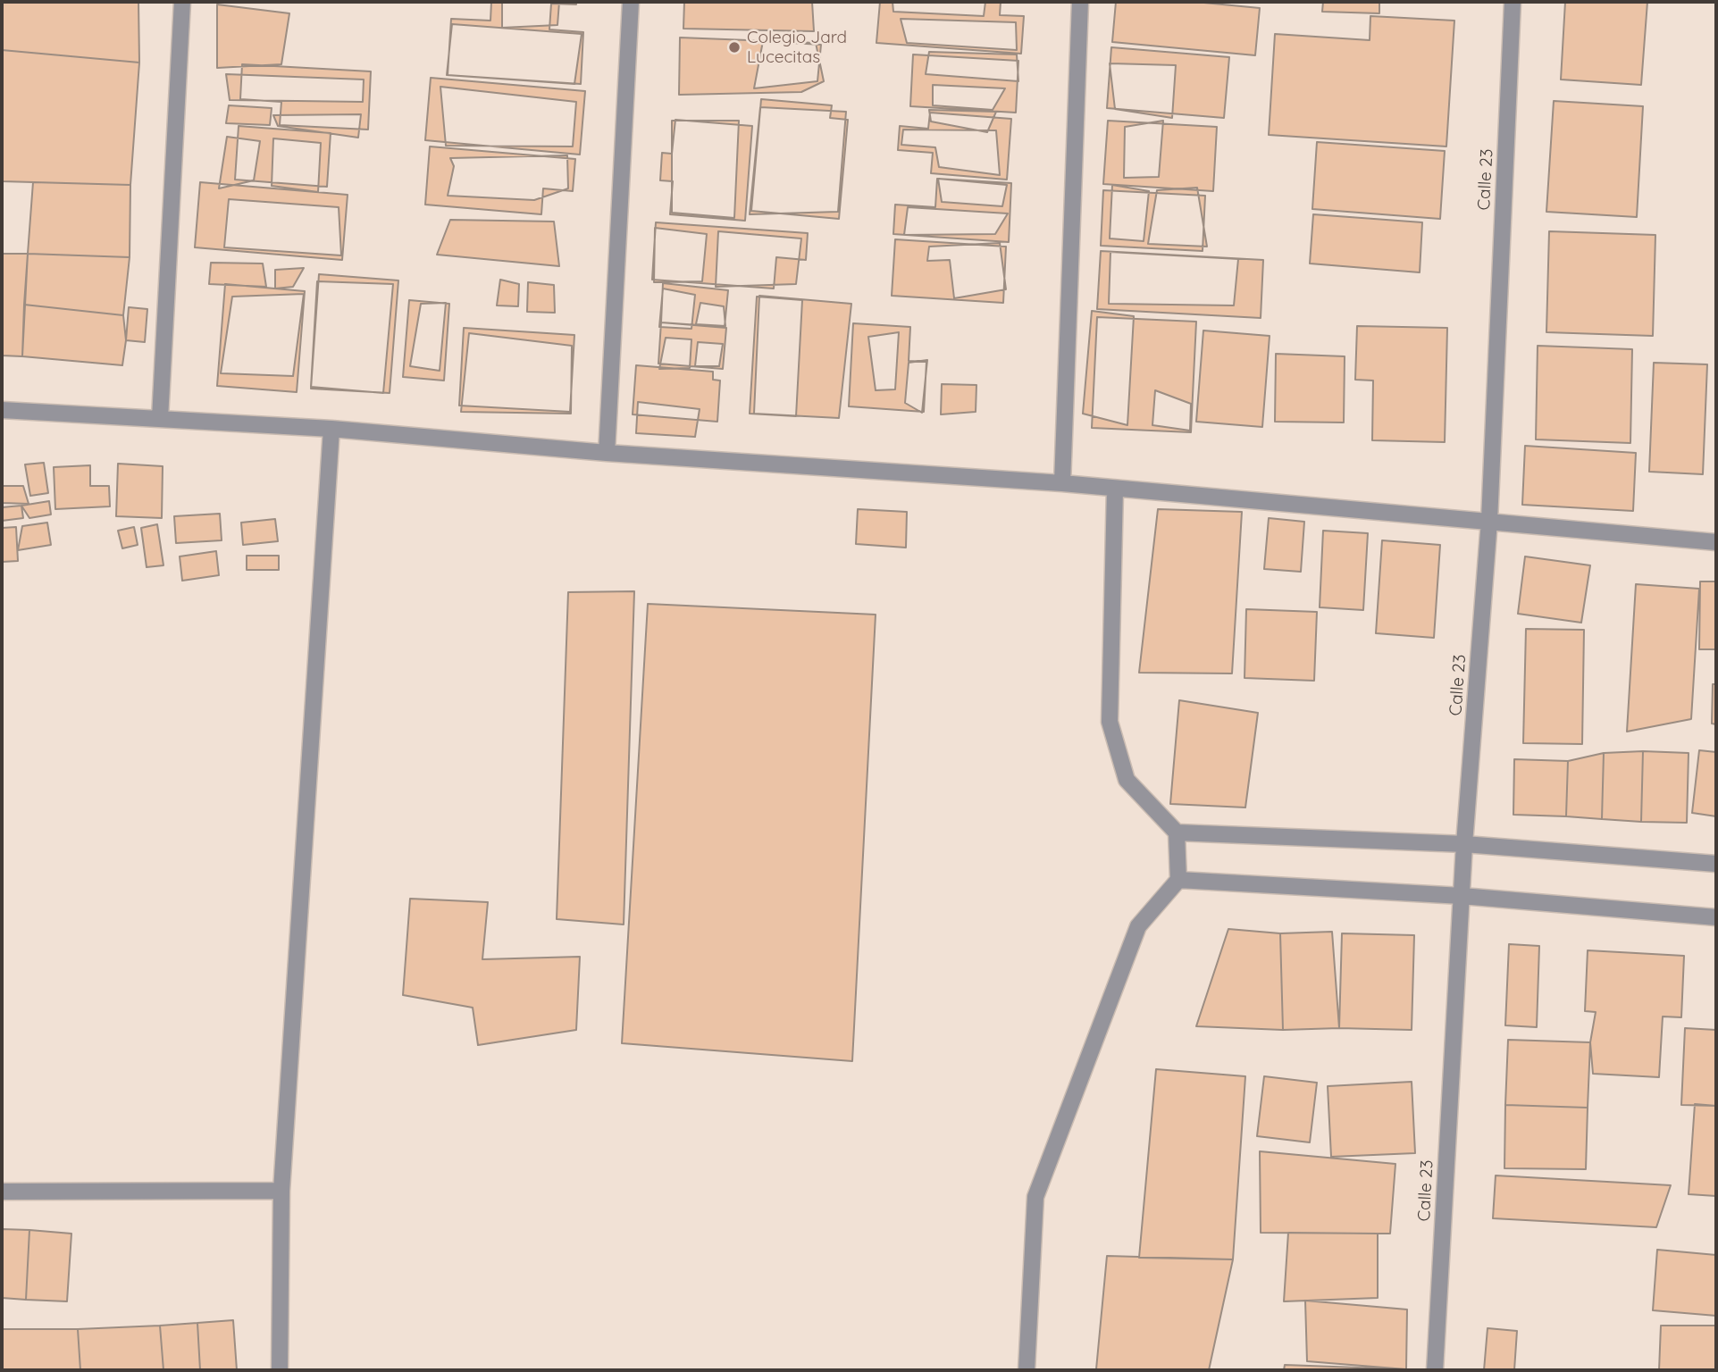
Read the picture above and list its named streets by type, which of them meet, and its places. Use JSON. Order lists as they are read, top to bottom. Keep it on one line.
{"streets":{"street":["Calle 23"]},"places":["Colegio Jard Lucecitas"]}
